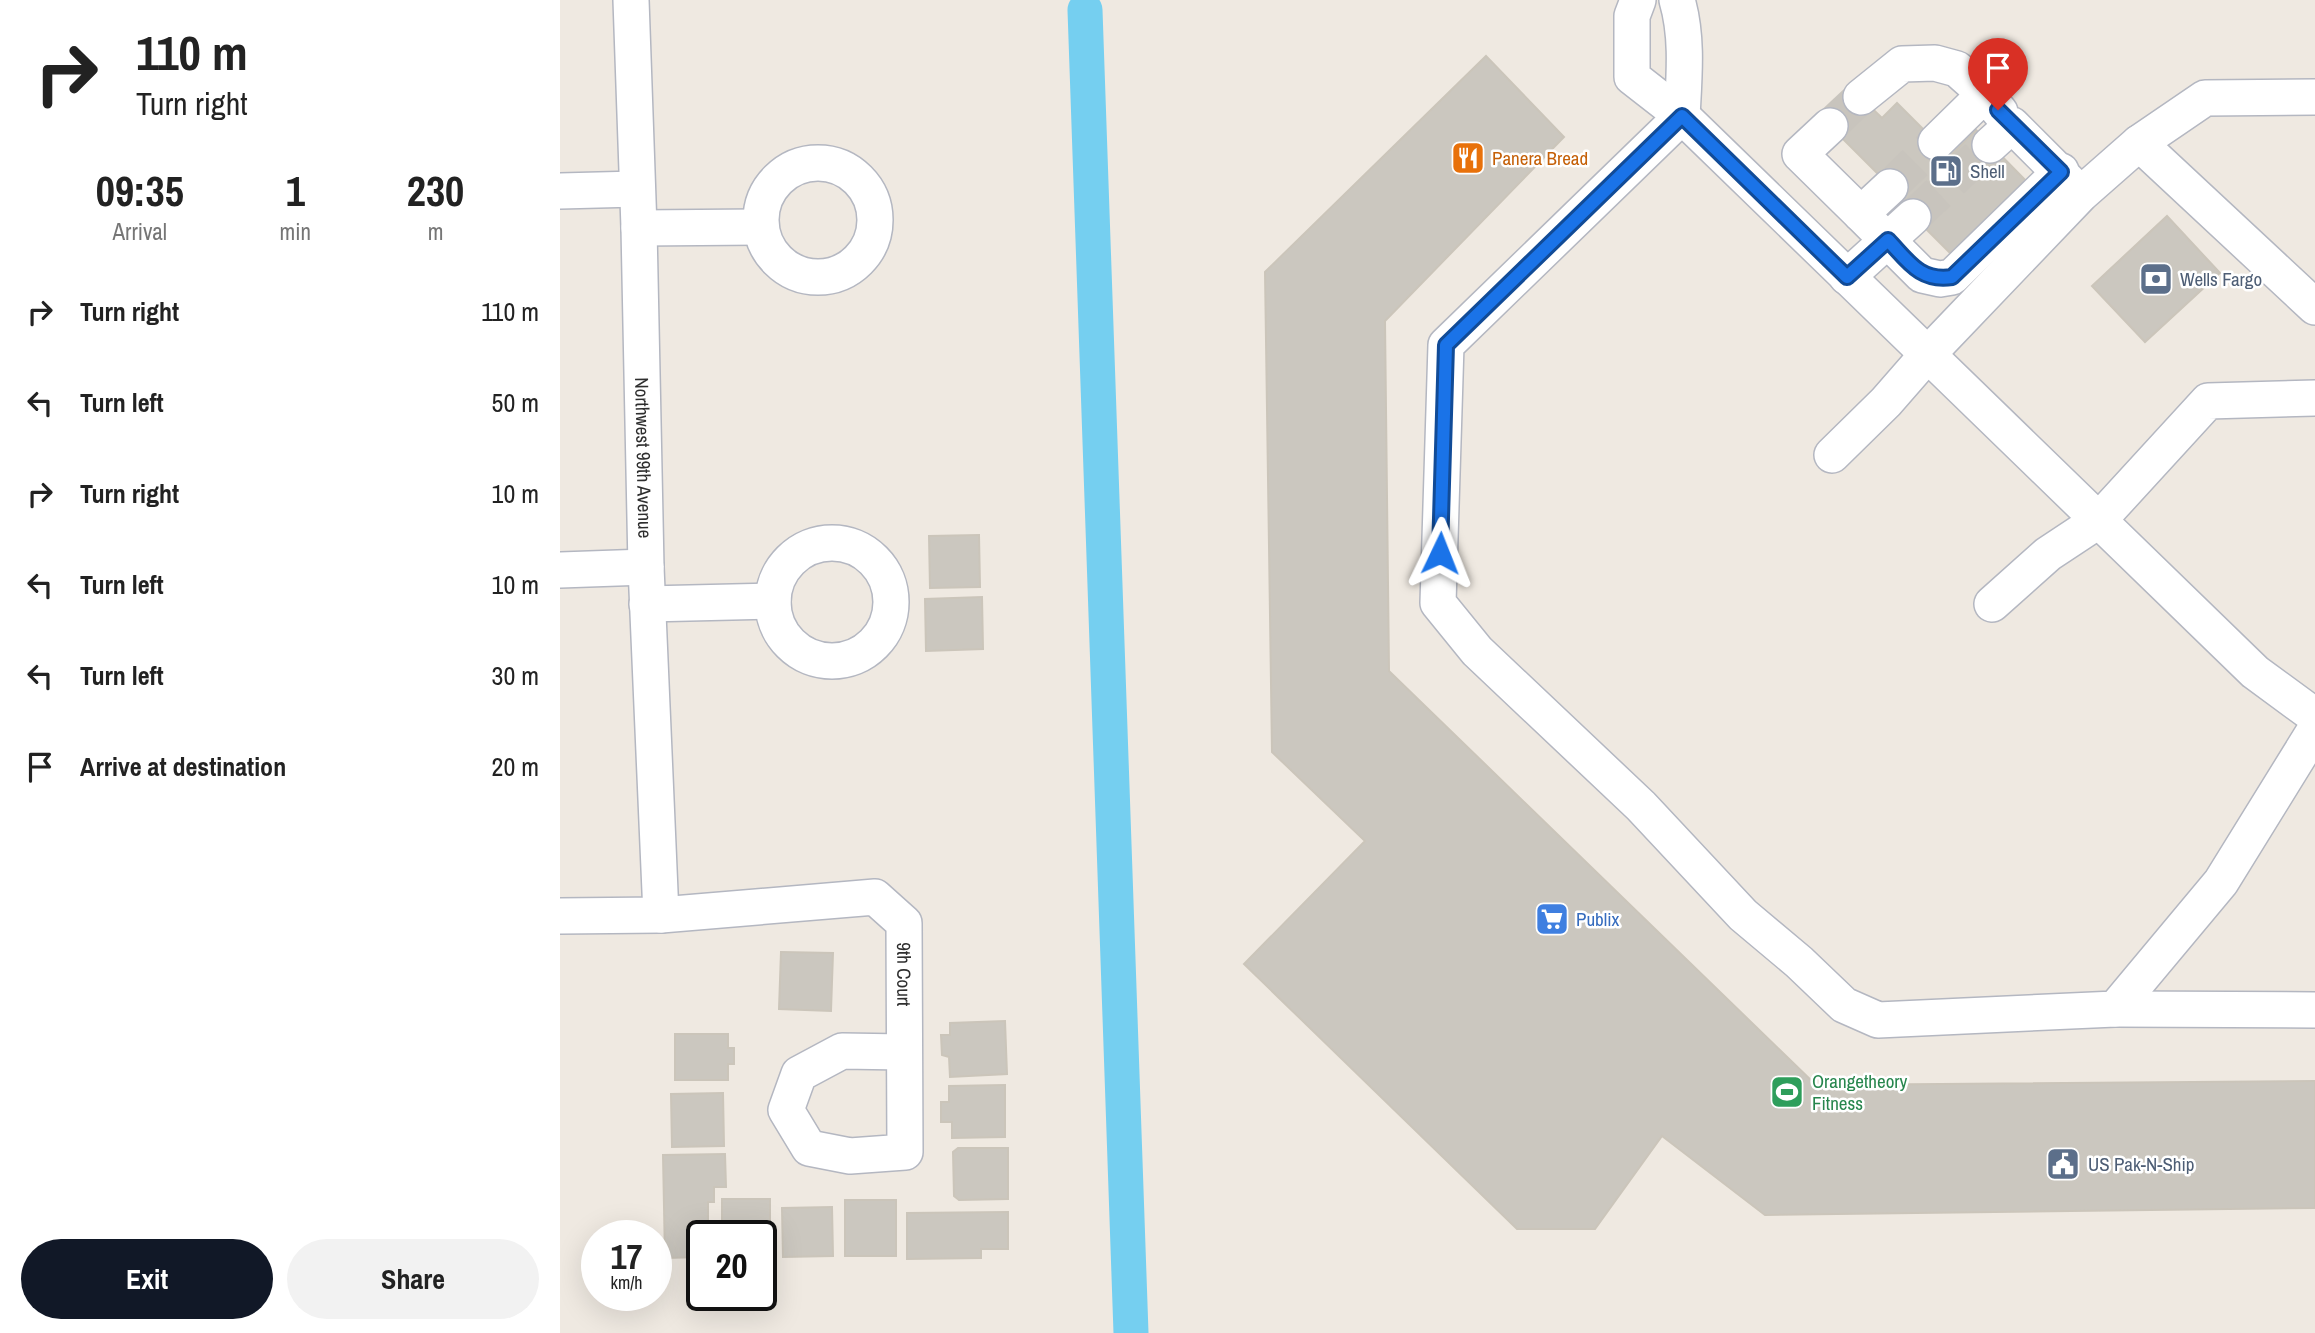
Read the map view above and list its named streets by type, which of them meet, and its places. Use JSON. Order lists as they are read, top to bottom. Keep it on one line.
{"streets":{"street":["Northwest 99th Avenue","9th Court"]},"crossings":[["Northwest 99th Avenue","9th Court"]],"places":{"restaurant":["Panera Bread"],"fuel station":["Shell"],"bank":["Wells Fargo"],"supermarket":["Publix"],"sports":["Orangetheory Fitness"],"public building":["US Pak-N-Ship"]},"page":{"turn":["110 m","Turn right"],"eta":["09:35","Arrival","1","min","230","m"],"list":[{"name":"Turn right","value":"110 m"},{"name":"Turn left","value":"50 m"},{"name":"Turn right","value":"10 m"},{"name":"Turn left","value":"10 m"},{"name":"Turn left","value":"30 m"},{"name":"Arrive at destination","value":"20 m"}],"speed":"17 km/h","limit":"20","buttons":["Exit","Share"]}}
